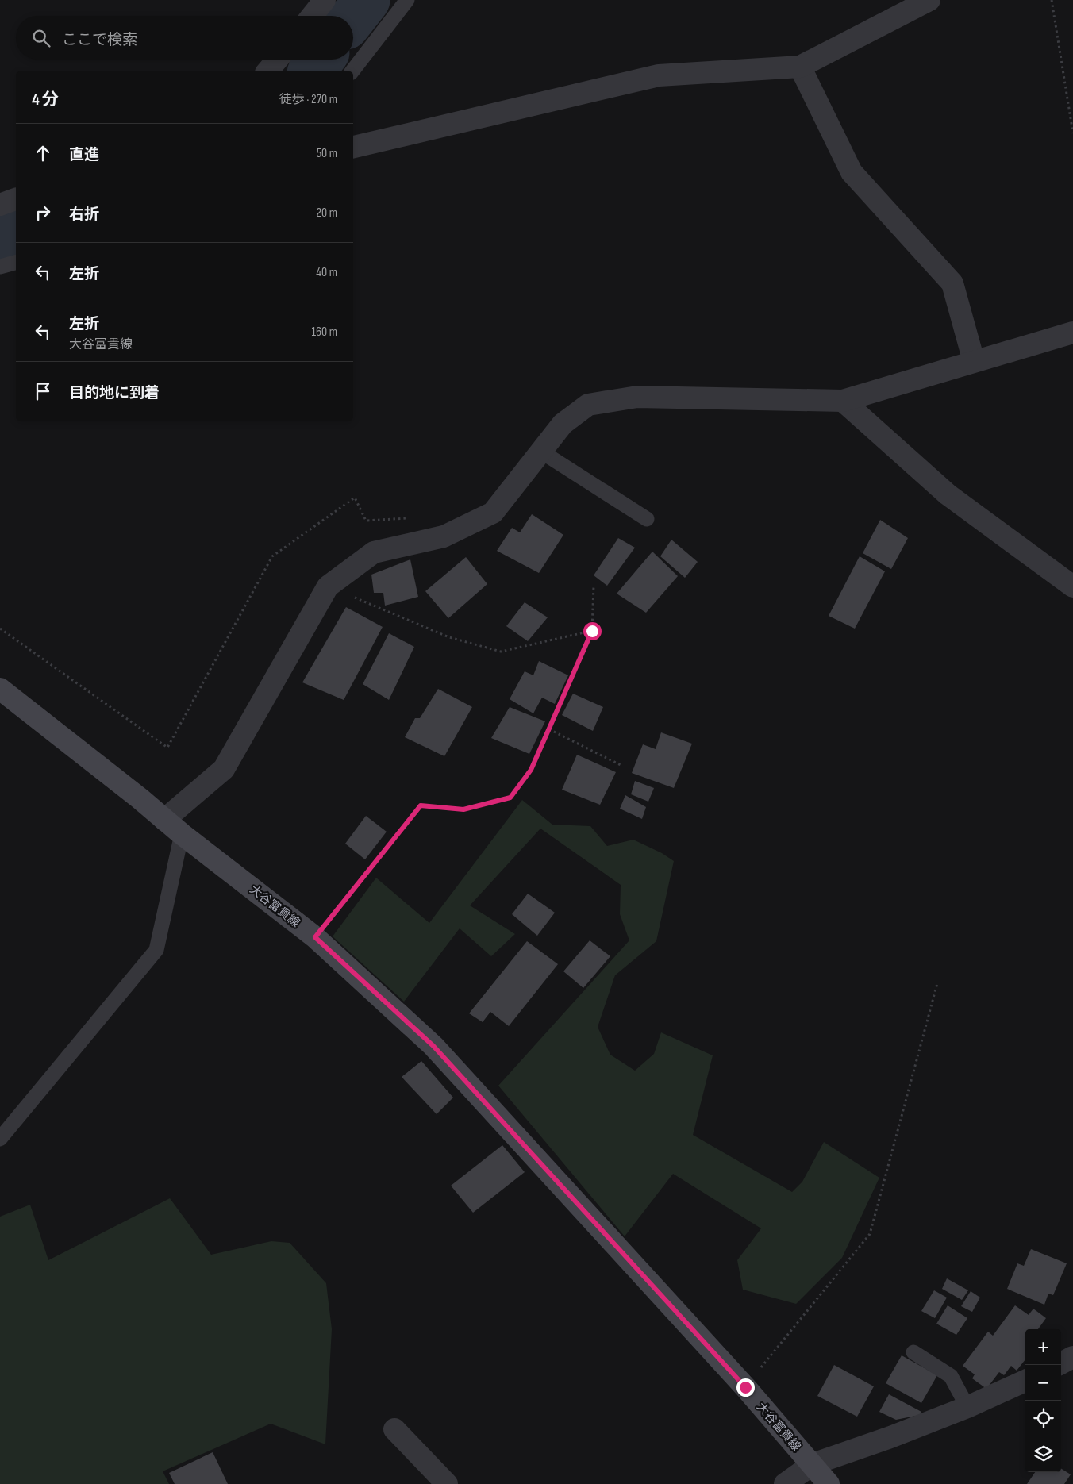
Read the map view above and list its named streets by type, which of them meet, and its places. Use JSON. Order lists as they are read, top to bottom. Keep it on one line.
{"streets":{"main road":["大谷富貴線"]},"page":{"search":"ここで検索","heading":["4 分","徒歩 · 270 m"],"list":[["直進","50 m"],["右折","20 m"],["左折","40 m"],["左折","大谷富貴線","160 m"],"目的地に到着"],"map_buttons":["+","−"]}}
